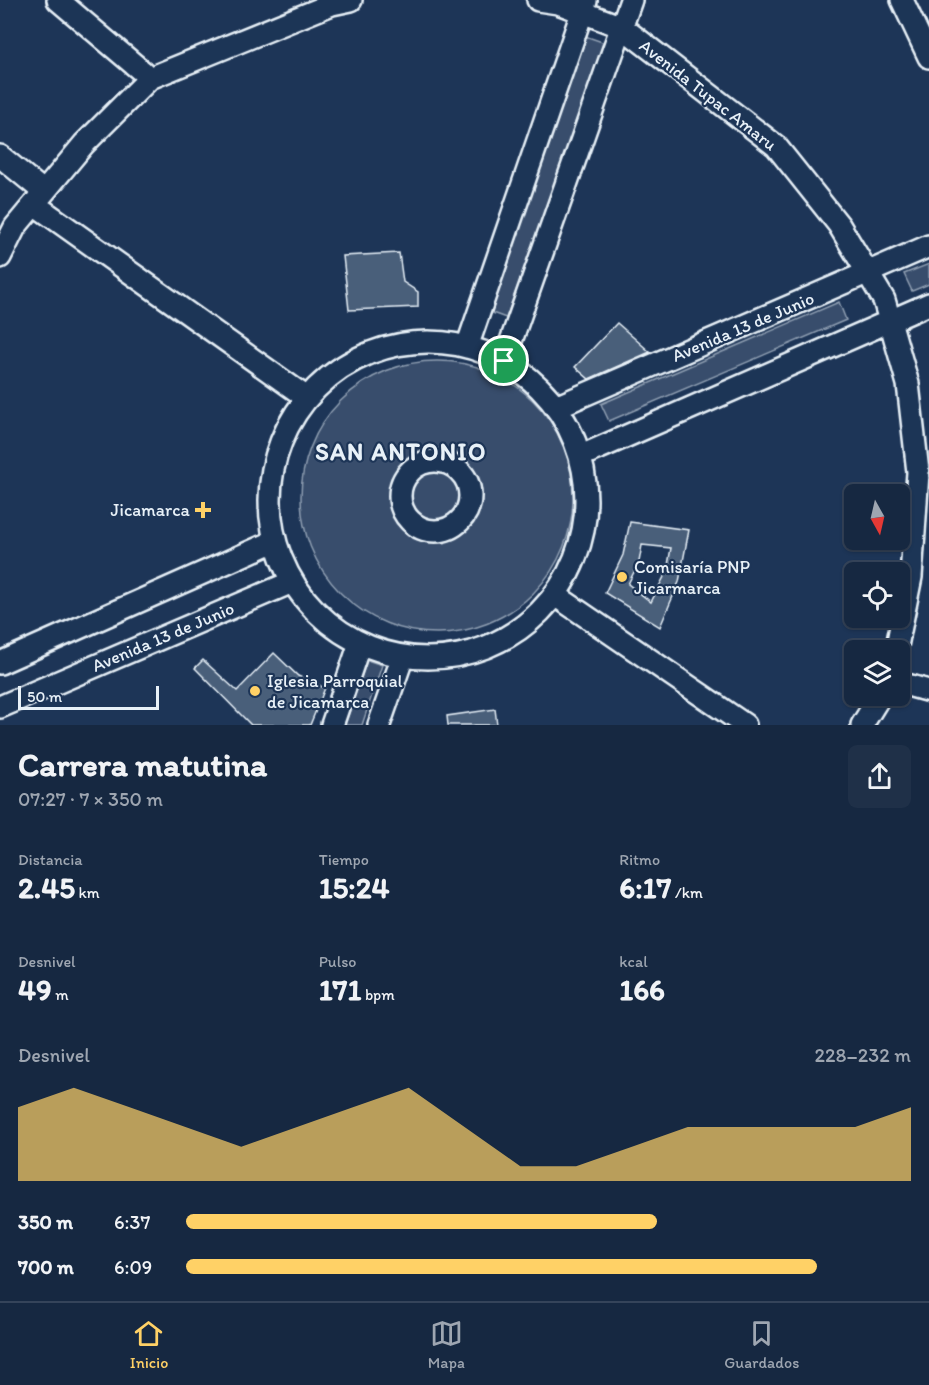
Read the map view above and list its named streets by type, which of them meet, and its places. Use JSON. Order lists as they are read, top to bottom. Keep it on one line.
{"streets":{"street":["Avenida Tupac Amaru","Avenida 13 de Junio"]},"crossings":[["Avenida Tupac Amaru","Avenida 13 de Junio"]],"districts":["SAN ANTONIO"],"places":{"health":["Jicamarca"],"other":["Comisaría PNP Jicarmarca","Iglesia Parroquial de Jicamarca"]},"scale_bar":"50 m","north":"bottom","page":{"scale":"50 m","heading":["Carrera matutina","07:27 · 7 × 350 m"],"stats":[["Distancia","2.45 km"],["Tiempo","15:24"],["Ritmo","6:17 /km"],["Desnivel","49 m"],["Pulso","171 bpm"],["kcal","166"]],"chart":["Desnivel","228–232 m"],"list":[{"name":"350 m","note":"6:37"},{"name":"700 m","note":"6:09"}],"tabs":["Inicio","Mapa","Guardados"]}}
